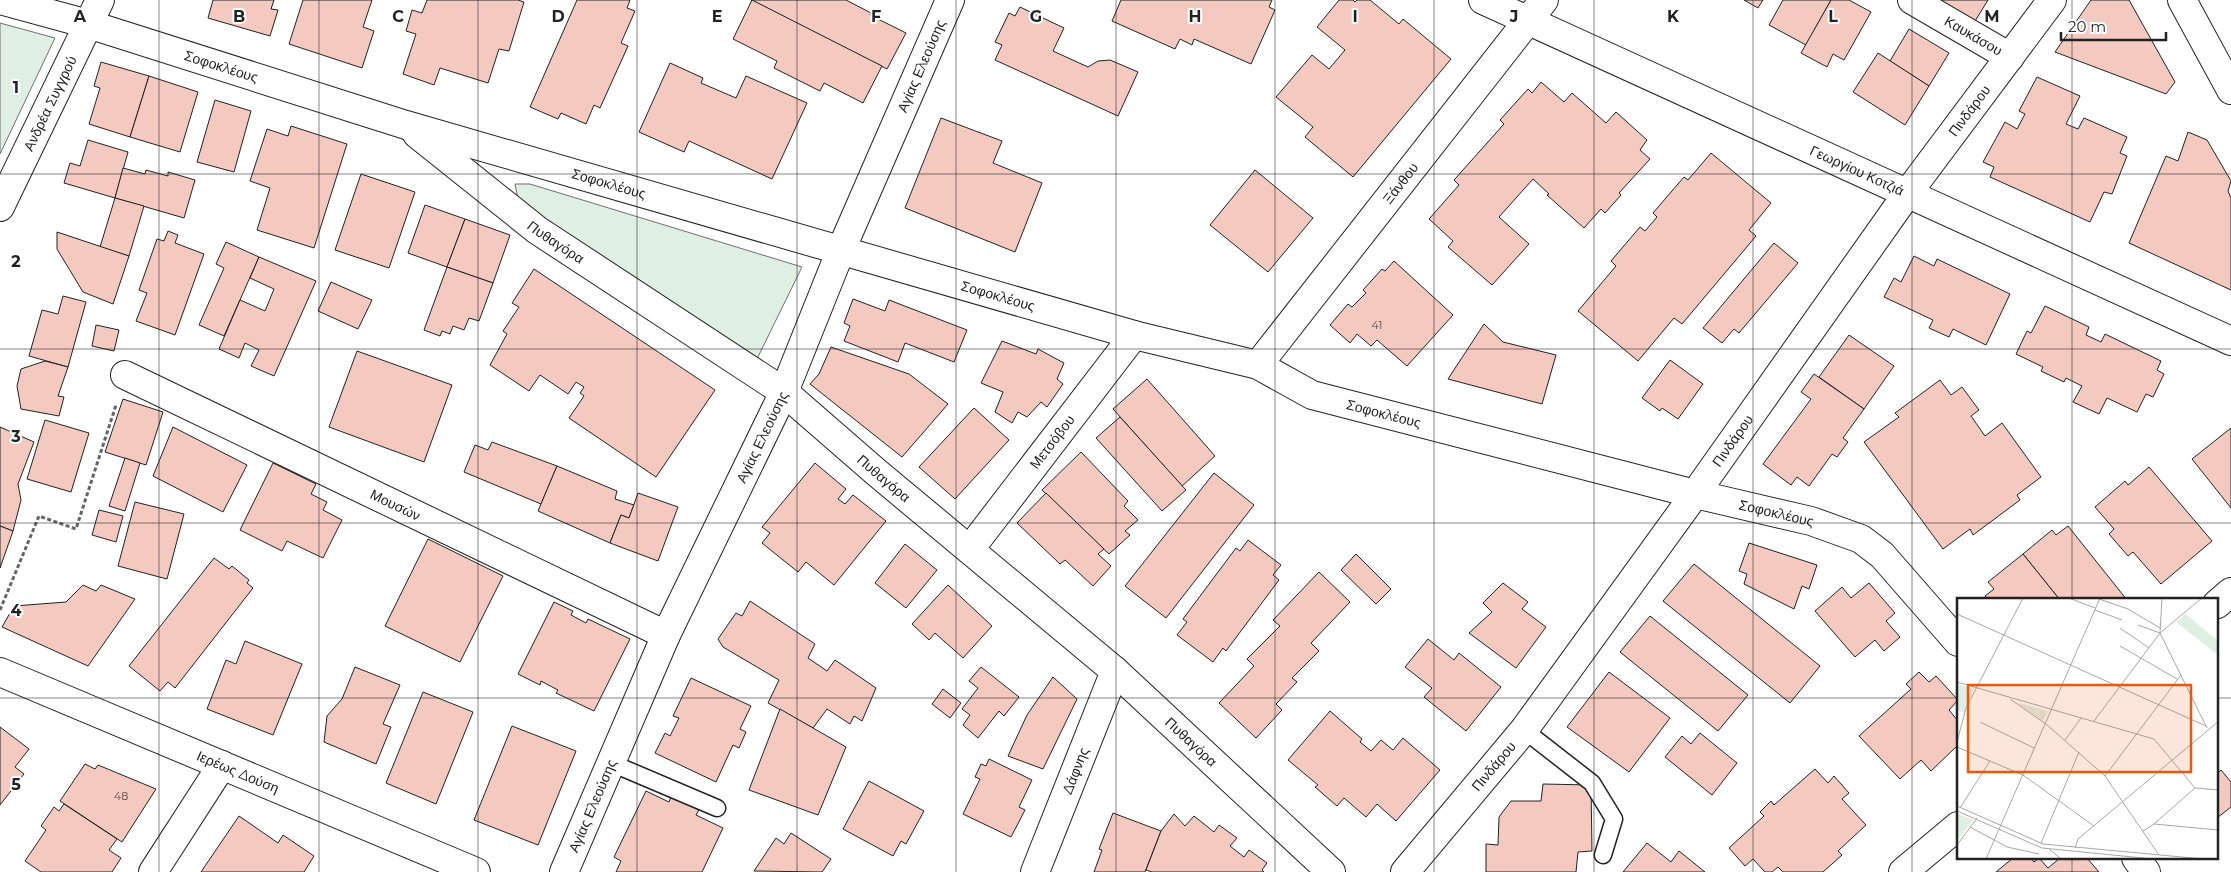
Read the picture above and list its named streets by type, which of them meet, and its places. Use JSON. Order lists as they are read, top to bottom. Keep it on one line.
{"streets":{"street":["Καυκάσου","Αγίας Ελεούσης","Σοφοκλέους","Ανδρέα Συγγρού","Πινδάρου","Γεωργίου Κοτζιά","Ξάνθου","Πυθαγόρα","Μετσόβου","Μουσών","Δάφνης","Ιερέως Δούση"]},"crossings":[["Καυκάσου","Πινδάρου"],["Αγίας Ελεούσης","Σοφοκλέους"],["Αγίας Ελεούσης","Πυθαγόρα"],["Αγίας Ελεούσης","Μουσών"],["Σοφοκλέους","Ανδρέα Συγγρού"],["Σοφοκλέους","Πινδάρου"],["Σοφοκλέους","Ξάνθου"],["Σοφοκλέους","Πυθαγόρα"],["Σοφοκλέους","Μετσόβου"],["Πινδάρου","Γεωργίου Κοτζιά"],["Γεωργίου Κοτζιά","Ξάνθου"],["Πυθαγόρα","Μετσόβου"],["Πυθαγόρα","Δάφνης"]],"house_numbers":["41","48"],"scale_bar":"20 m","grid":{"columns":["A","B","C","D","E","F","G","H","I","J","K","L","M"],"rows":["1","2","3","4","5"]}}
